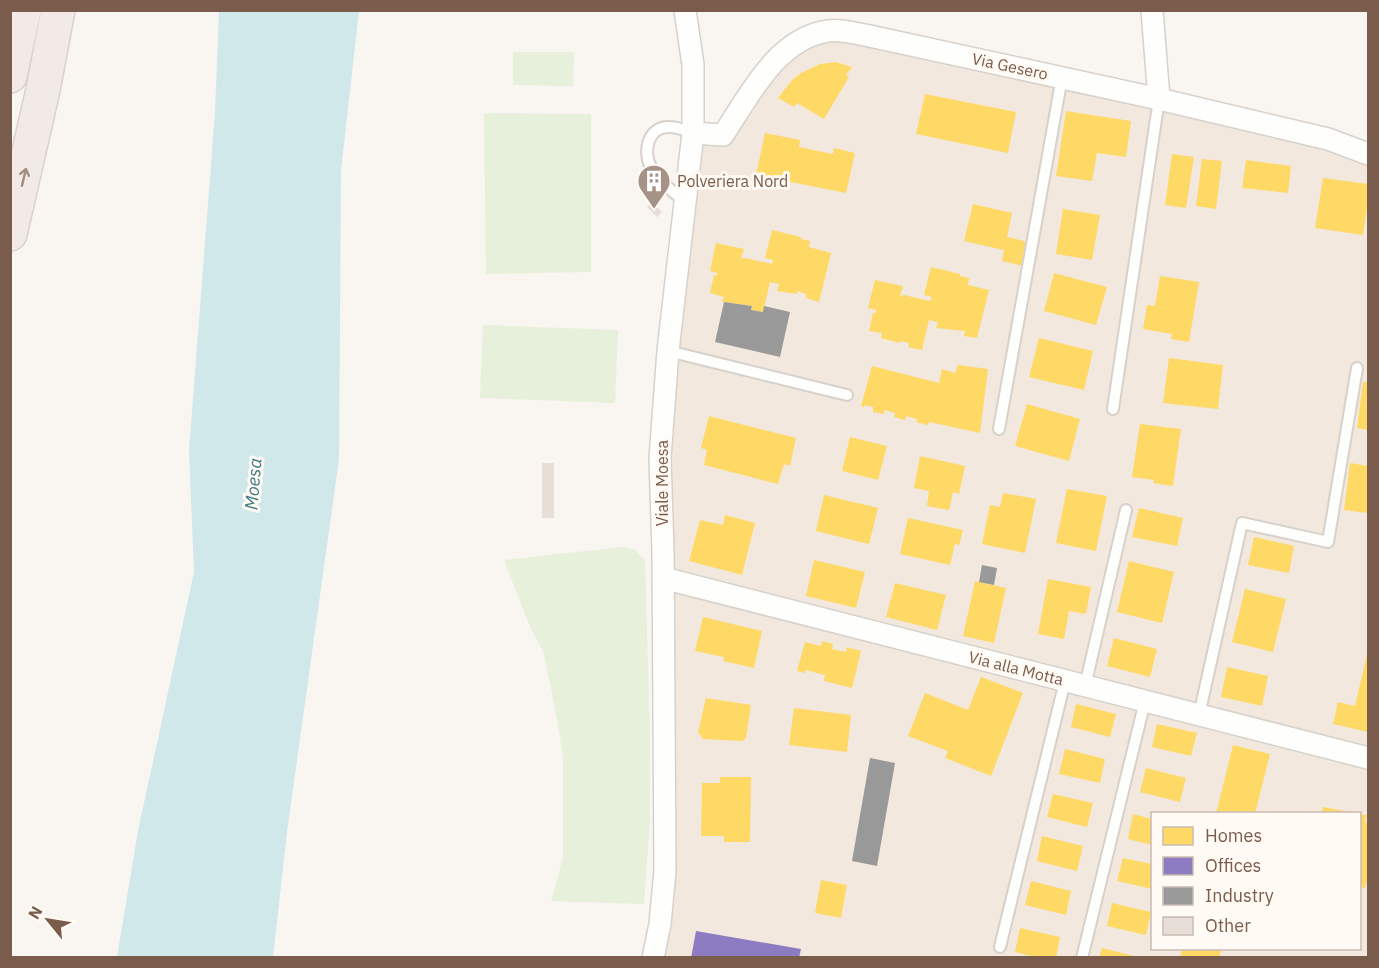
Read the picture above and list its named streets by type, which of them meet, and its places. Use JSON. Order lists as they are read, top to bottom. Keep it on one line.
{"streets":{"street":["Via Gesero","Viale Moesa","Via alla Motta"]},"crossings":[["Via Gesero","Viale Moesa"],["Viale Moesa","Via alla Motta"]],"water":["Moesa"],"places":{"building":["Polveriera Nord"]},"legend":["Homes","Offices","Industry","Other"],"north":"top left"}
